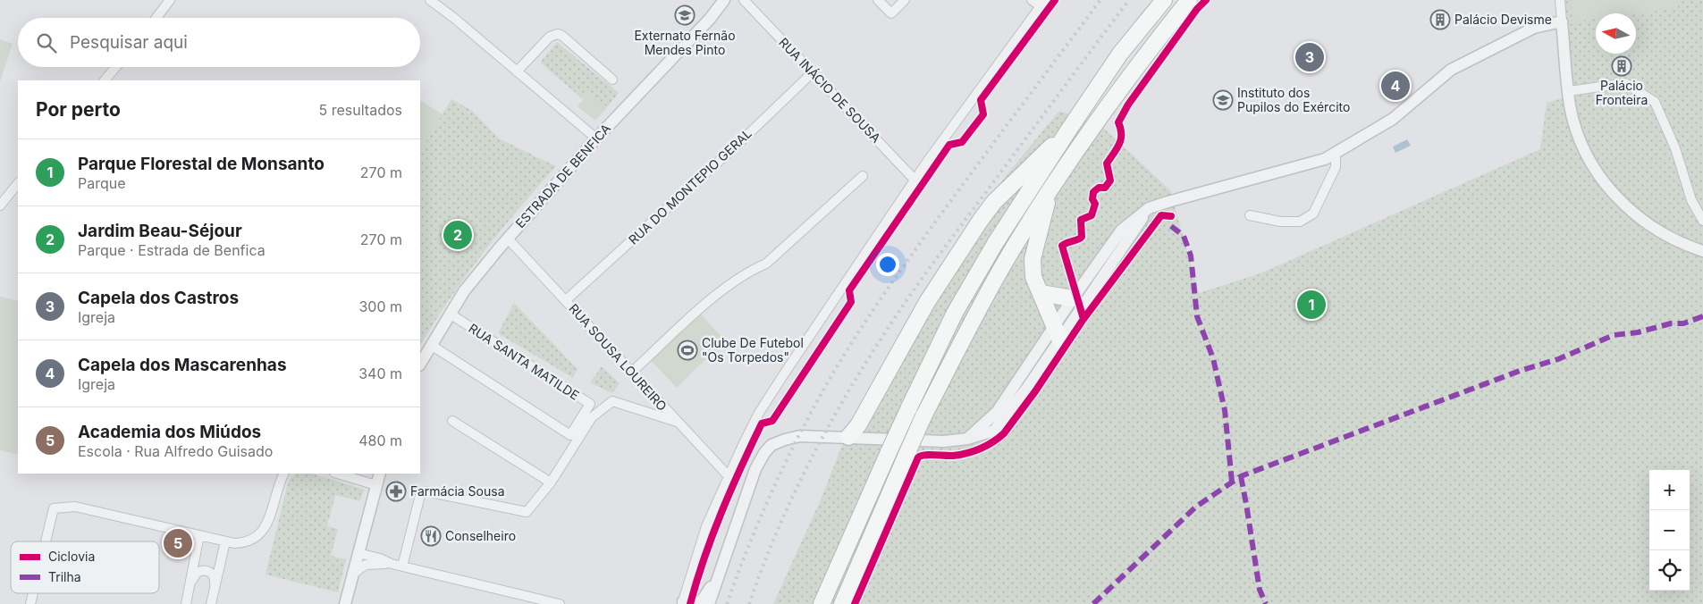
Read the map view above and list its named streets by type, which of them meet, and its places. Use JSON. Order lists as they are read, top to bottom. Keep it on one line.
{"streets":{"street":["RUA INÁCIO DE SOUSA","ESTRADA DE BENFICA","RUA DO MONTEPIO GERAL","RUA SOUSA LOUREIRO","RUA SANTA MATILDE"]},"crossings":[["RUA INÁCIO DE SOUSA","RUA DO MONTEPIO GERAL"],["ESTRADA DE BENFICA","RUA SOUSA LOUREIRO"],["ESTRADA DE BENFICA","RUA SANTA MATILDE"],["RUA DO MONTEPIO GERAL","RUA SOUSA LOUREIRO"]],"places":{"school or university":["Externato Fernão Mendes Pinto","Instituto dos Pupilos do Exército"],"building":["Palácio Devisme","Palácio Fronteira"],"sports":["Clube De Futebol \"Os Torpedos\""],"pharmacy":["Farmácia Sousa"],"restaurant":["Conselheiro"]},"legend":["Ciclovia","Trilha"],"north":"left","page":{"search":"Pesquisar aqui","pins":["3","4","2","1","5"],"heading":["Por perto","5 resultados"],"list":[{"mark":"1","name":"Parque Florestal de Monsanto","note":"Parque","value":"270 m"},{"mark":"2","name":"Jardim Beau-Séjour","note":"Parque · Estrada de Benfica","value":"270 m"},{"mark":"3","name":"Capela dos Castros","note":"Igreja","value":"300 m"},{"mark":"4","name":"Capela dos Mascarenhas","note":"Igreja","value":"340 m"},{"mark":"5","name":"Academia dos Miúdos","note":"Escola · Rua Alfredo Guisado","value":"480 m"}],"map_buttons":["+","−"]}}
